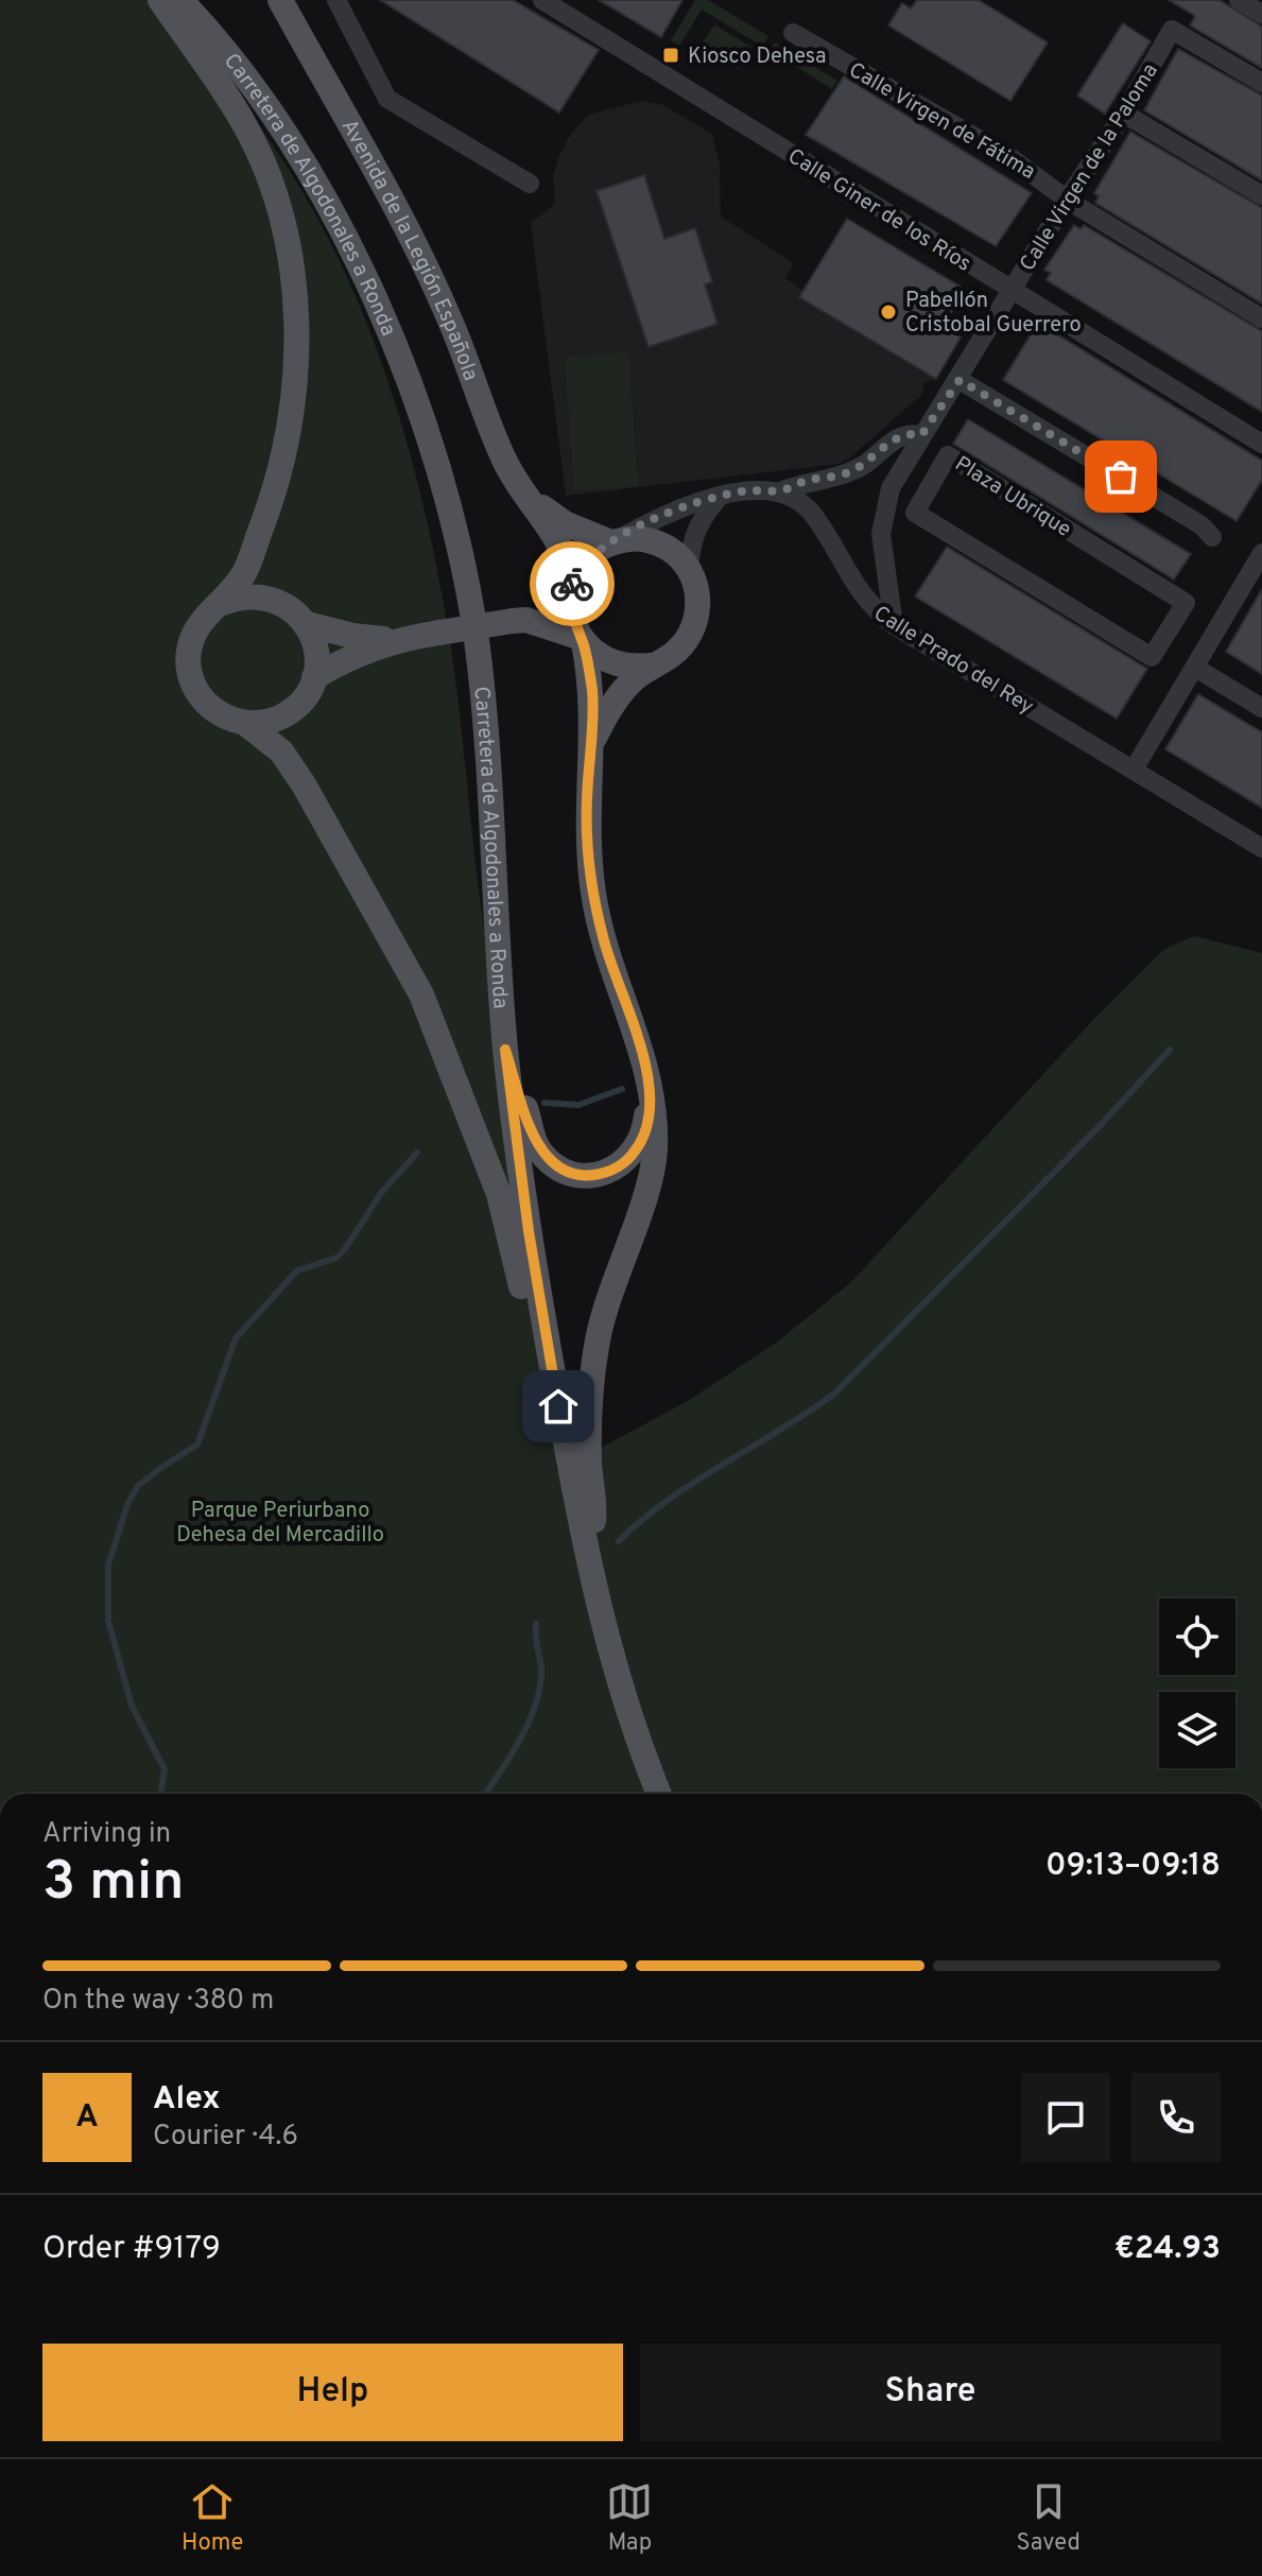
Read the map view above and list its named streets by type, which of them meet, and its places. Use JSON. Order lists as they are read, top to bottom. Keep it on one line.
{"streets":{"main road":["Carretera de Algodonales a Ronda","Avenida de la Legión Española"],"street":["Calle Virgen de Fátima","Calle Virgen de la Paloma","Calle Giner de los Ríos","Plaza Ubrique","Calle Prado del Rey"]},"crossings":[["Calle Virgen de Fátima","Calle Virgen de la Paloma"],["Calle Virgen de la Paloma","Calle Giner de los Ríos"],["Calle Virgen de la Paloma","Calle Prado del Rey"]],"parks":["Parque Periurbano Dehesa del Mercadillo"],"places":{"transit":["Kiosco Dehesa"],"other":["Pabellón Cristobal Guerrero"]},"page":{"heading":["3 min","Arriving in","09:13–09:18"],"panel":["Alex","Courier · 4.6","Order #9179","€24.93"],"bar":"On the way · 380 m","round":"A","buttons":["Help","Share"],"tabs":["Home","Map","Saved"]}}
